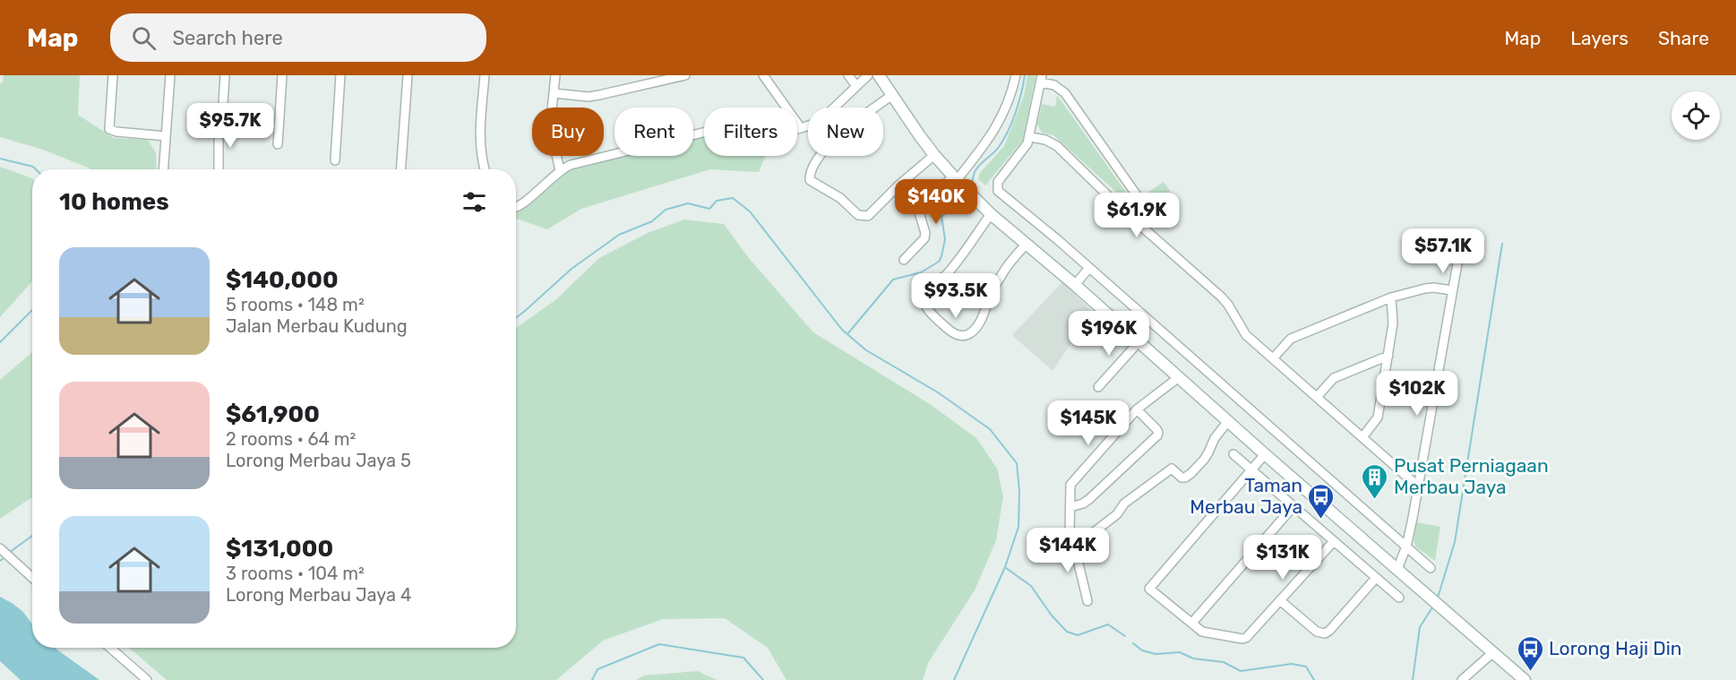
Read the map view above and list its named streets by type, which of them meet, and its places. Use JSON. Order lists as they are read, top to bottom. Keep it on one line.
{"places":{"building":["Pusat Perniagaan Merbau Jaya"],"bus stop":["Taman Merbau Jaya","Lorong Haji Din"]},"page":{"header":"Map","search":"Search here","nav":["Map","Layers","Share"],"price":["$95.7K","$140K","$61.9K","$57.1K","$93.5K","$196K","$102K","$145K","$144K","$131K"],"chip":["Buy","Rent","Filters","New"],"heading":"10 homes","list":[{"name":"$140,000","note":"5 rooms · 148 m² · Jalan Merbau Kudung"},{"name":"$61,900","note":"2 rooms · 64 m² · Lorong Merbau Jaya 5"},{"name":"$131,000","note":"3 rooms · 104 m² · Lorong Merbau Jaya 4"}]}}
